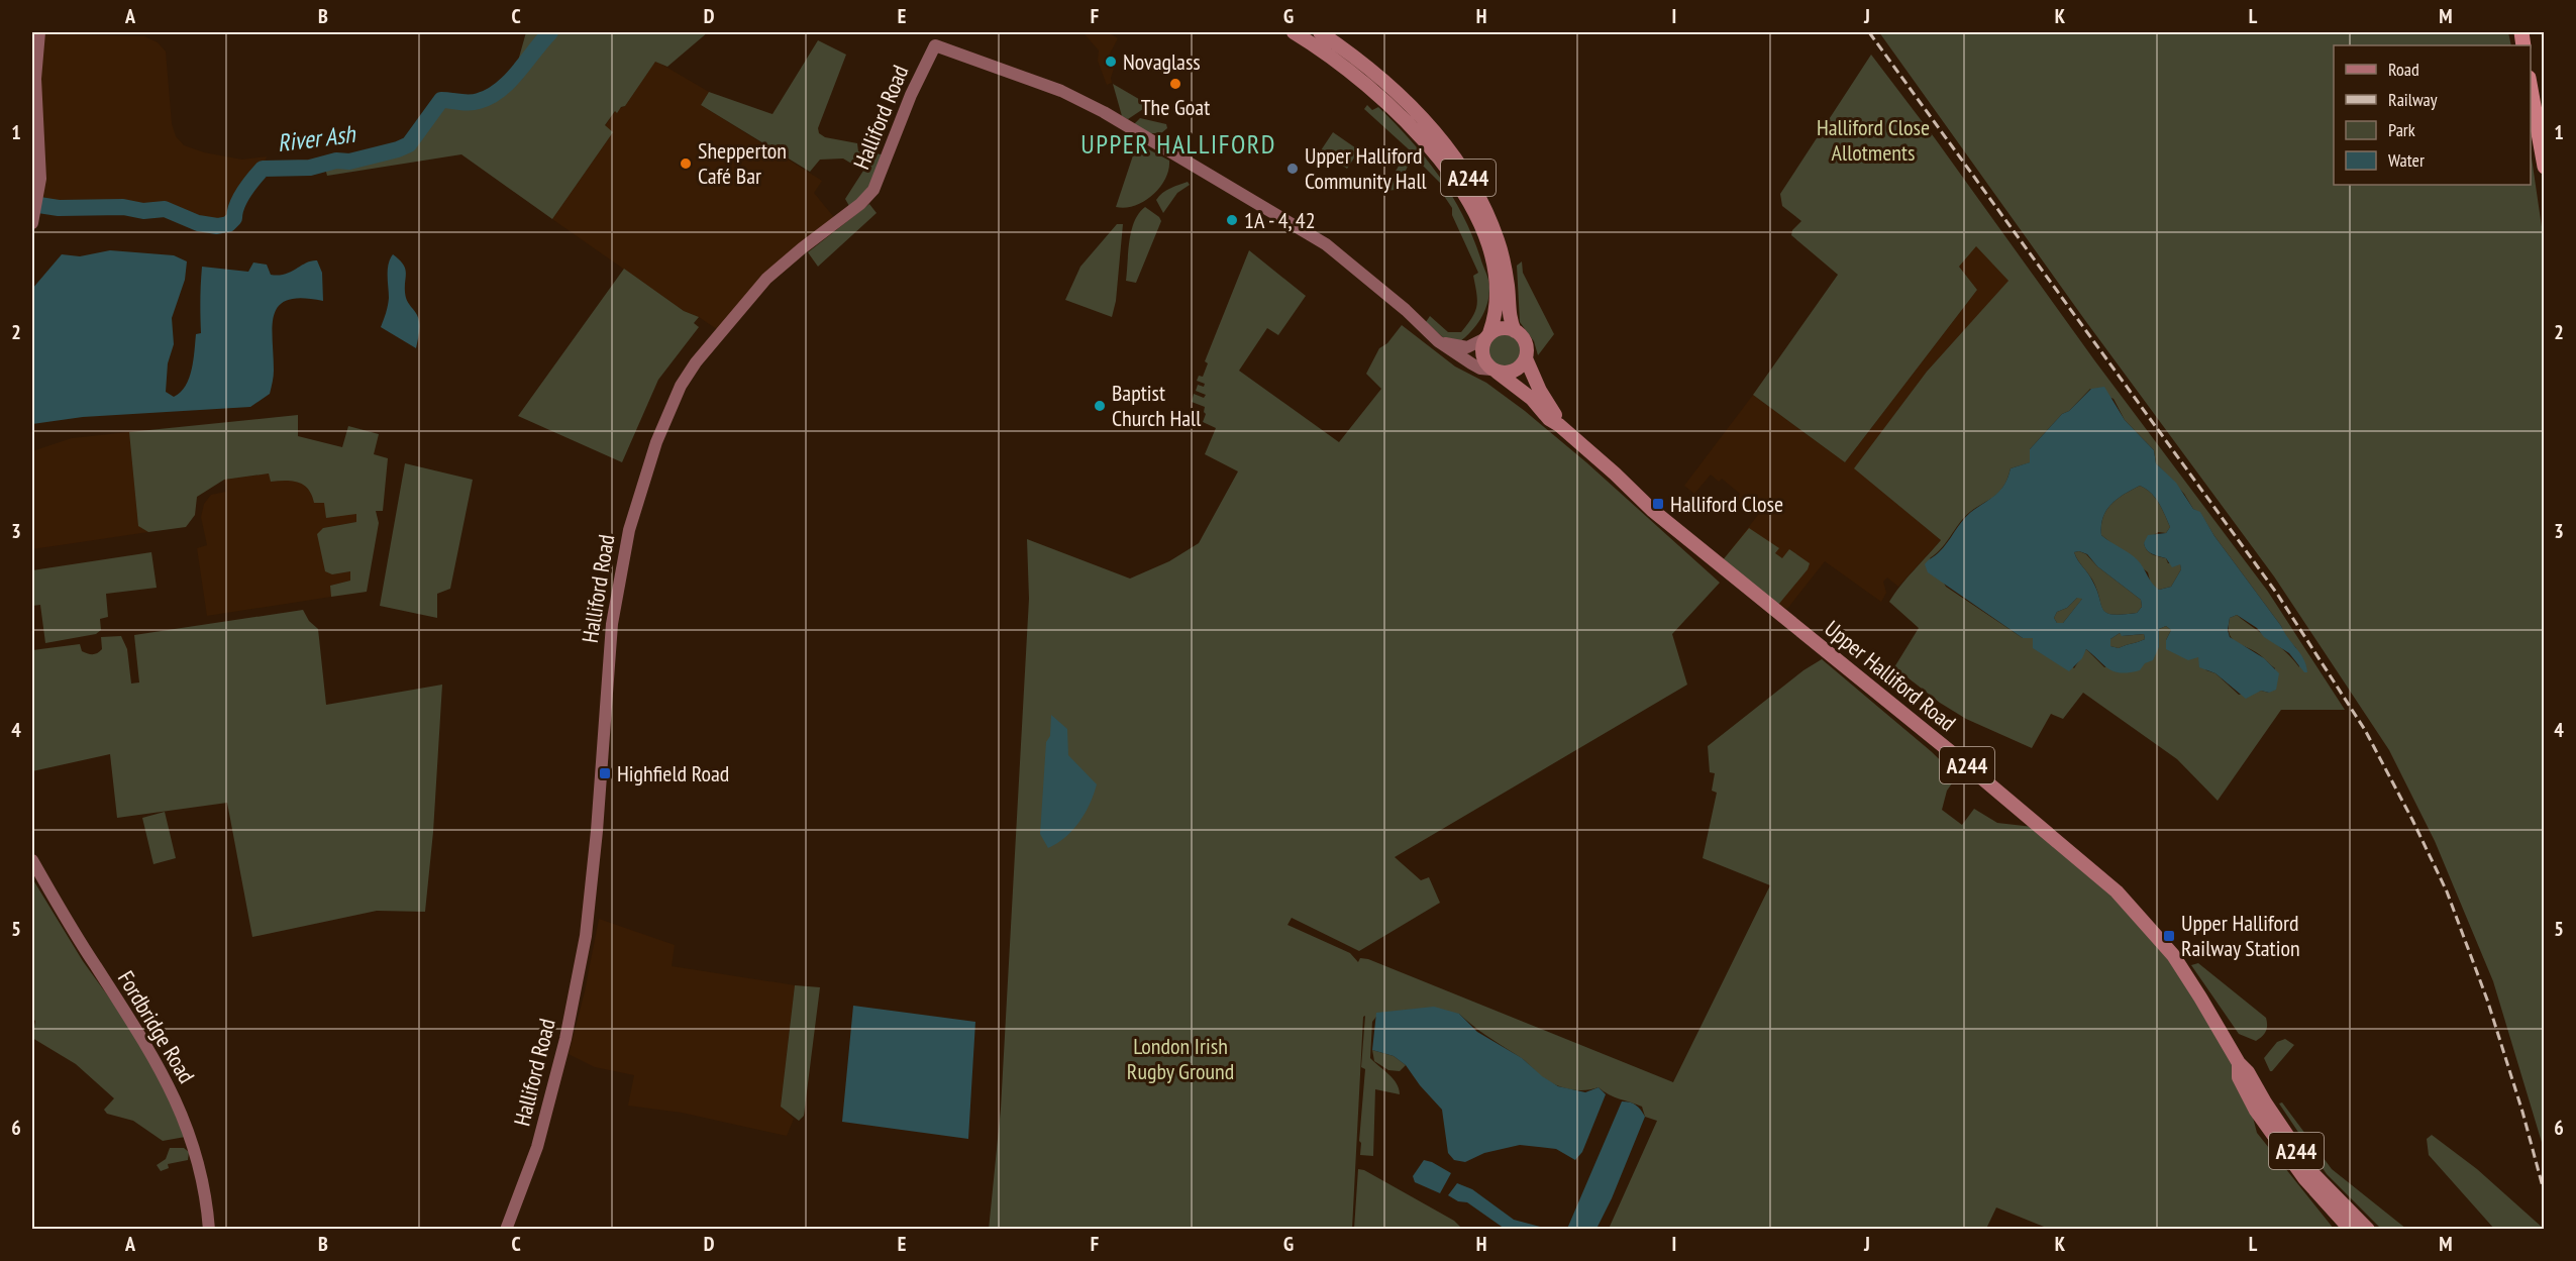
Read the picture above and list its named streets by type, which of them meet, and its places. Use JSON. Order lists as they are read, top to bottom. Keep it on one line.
{"streets":{"main road":["A244","Upper Halliford Road"],"street":["Halliford Road","Fordbridge Road"]},"crossings":[["Halliford Road","Upper Halliford Road"],["A244","Upper Halliford Road"]],"districts":["UPPER HALLIFORD"],"water":["River Ash"],"parks":["Halliford Close Allotments","London Irish Rugby Ground"],"places":{"other":["Novaglass","The Goat","Shepperton Café Bar","Upper Halliford Community Hall","1A - 4, 42","Baptist Church Hall"],"transit":["Halliford Close","Highfield Road","Upper Halliford Railway Station"]},"legend":["Road","Railway","Park","Water"],"grid":{"columns":["A","B","C","D","E","F","G","H","I","J","K","L","M"],"rows":["1","2","3","4","5","6"]}}
